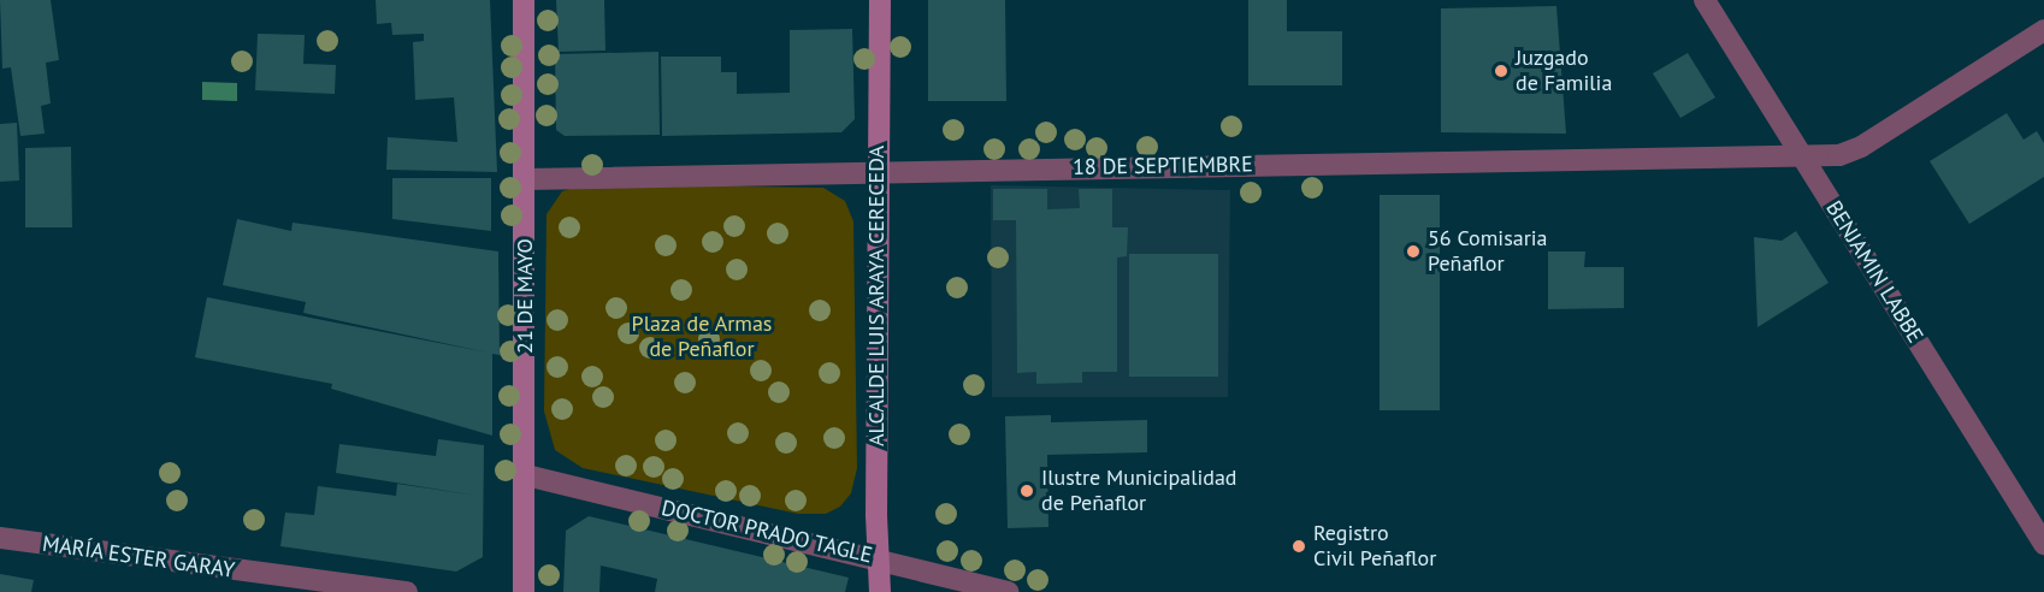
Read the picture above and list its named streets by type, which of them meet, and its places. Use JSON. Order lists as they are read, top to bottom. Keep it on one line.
{"streets":{"main road":["21 DE MAYO","ALCALDE LUIS ARAYA CERECEDA"],"street":["18 DE SEPTIEMBRE","BENJAMIN LABBE","DOCTOR PRADO TAGLE","MARÍA ESTER GARAY"]},"crossings":[["18 DE SEPTIEMBRE","BENJAMIN LABBE"],["18 DE SEPTIEMBRE","21 DE MAYO"],["18 DE SEPTIEMBRE","ALCALDE LUIS ARAYA CERECEDA"],["21 DE MAYO","DOCTOR PRADO TAGLE"],["ALCALDE LUIS ARAYA CERECEDA","DOCTOR PRADO TAGLE"]],"parks":["Plaza de Armas de Peñaflor"],"places":["Juzgado de Familia","56 Comisaria Peñaflor","Ilustre Municipalidad de Peñaflor","Registro Civil Peñaflor"]}
